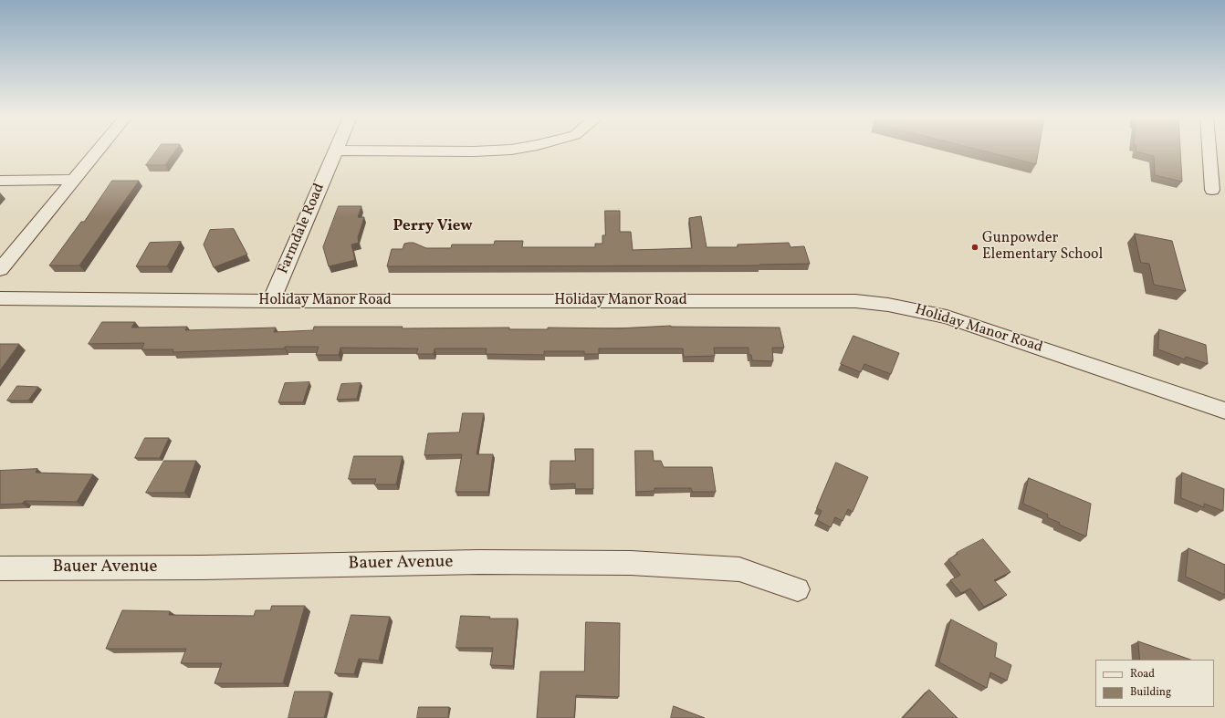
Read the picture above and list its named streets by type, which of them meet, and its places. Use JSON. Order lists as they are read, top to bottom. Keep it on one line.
{"streets":{"street":["Farmdale Road","Holiday Manor Road","Bauer Avenue"]},"crossings":[["Farmdale Road","Holiday Manor Road"]],"districts":["Perry View"],"places":["Gunpowder Elementary School"],"legend":["Road","Building"]}
